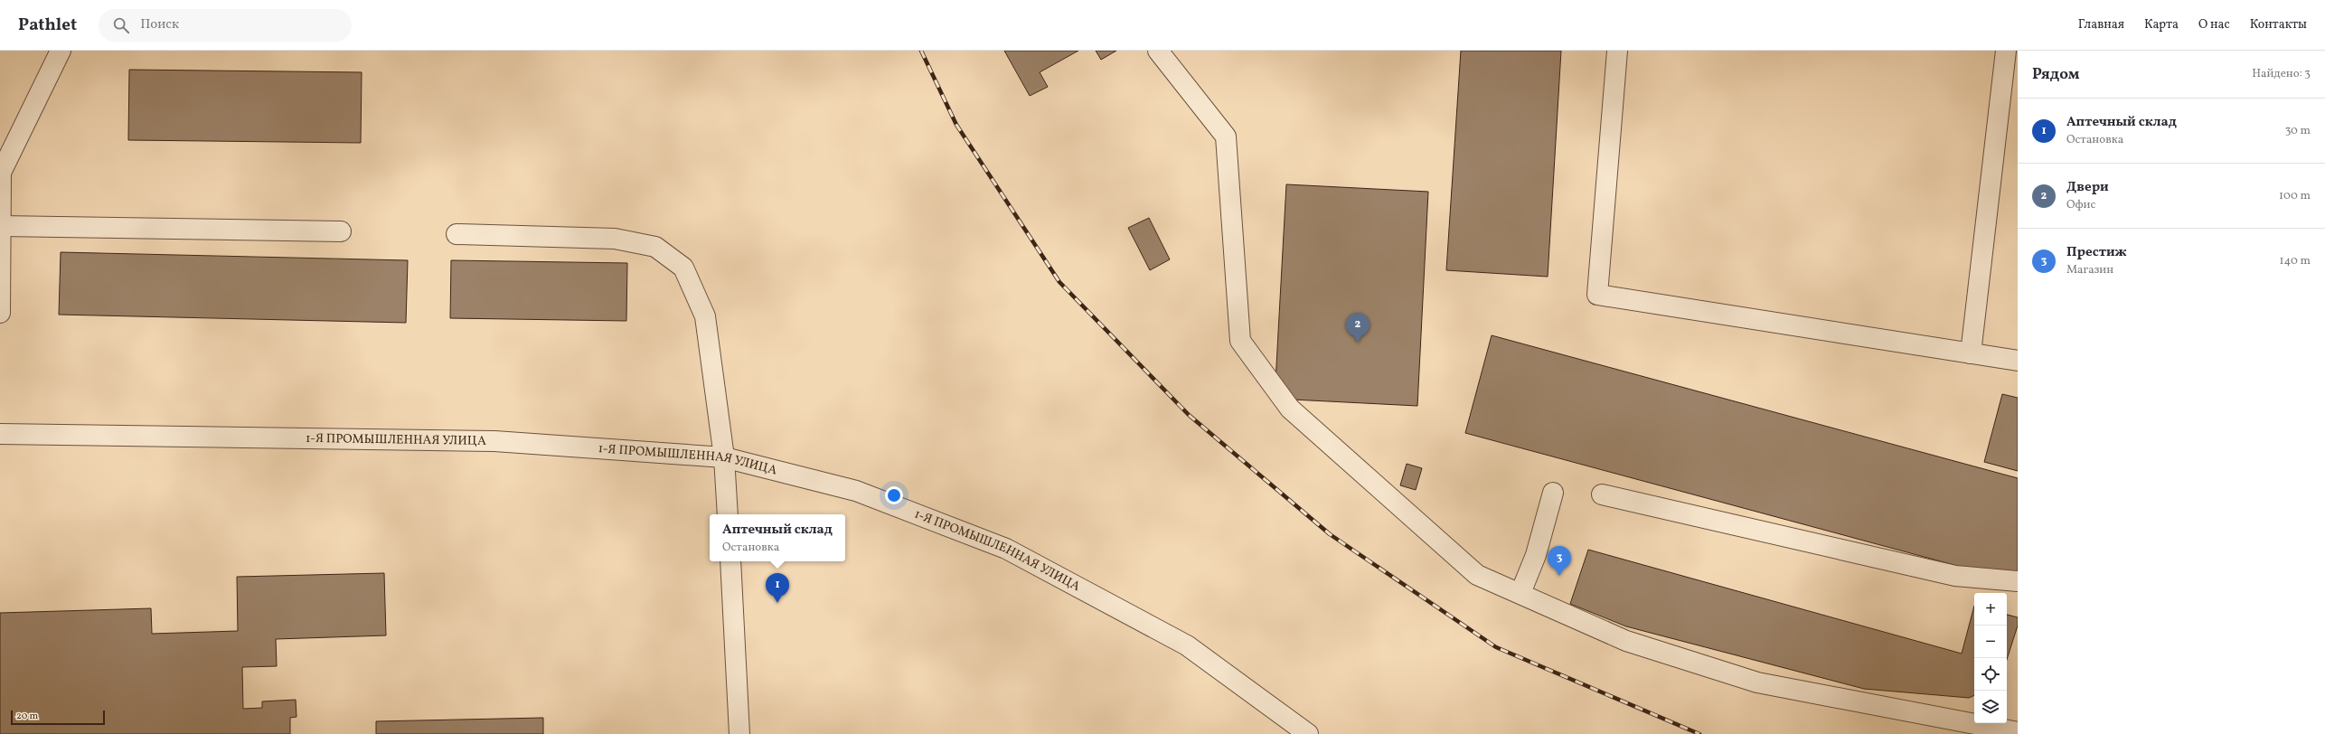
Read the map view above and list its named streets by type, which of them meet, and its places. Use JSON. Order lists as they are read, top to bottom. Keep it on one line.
{"streets":{"street":["1-Я ПРОМЫШЛЕННАЯ УЛИЦА"]},"scale_bar":"20 m","page":{"header":"Pathlet","search":"Поиск","nav":["Главная","Карта","О нас","Контакты"],"heading":["Рядом","Найдено: 3"],"list":[{"mark":"1","name":"Аптечный склад","note":"Остановка","value":"30 m"},{"mark":"2","name":"Двери","note":"Офис","value":"100 m"},{"mark":"3","name":"Престиж","note":"Магазин","value":"140 m"}],"pins":["2","3","1"],"popup":["Аптечный склад","Остановка"],"map_buttons":["+","−"],"scale":"20 m"}}
